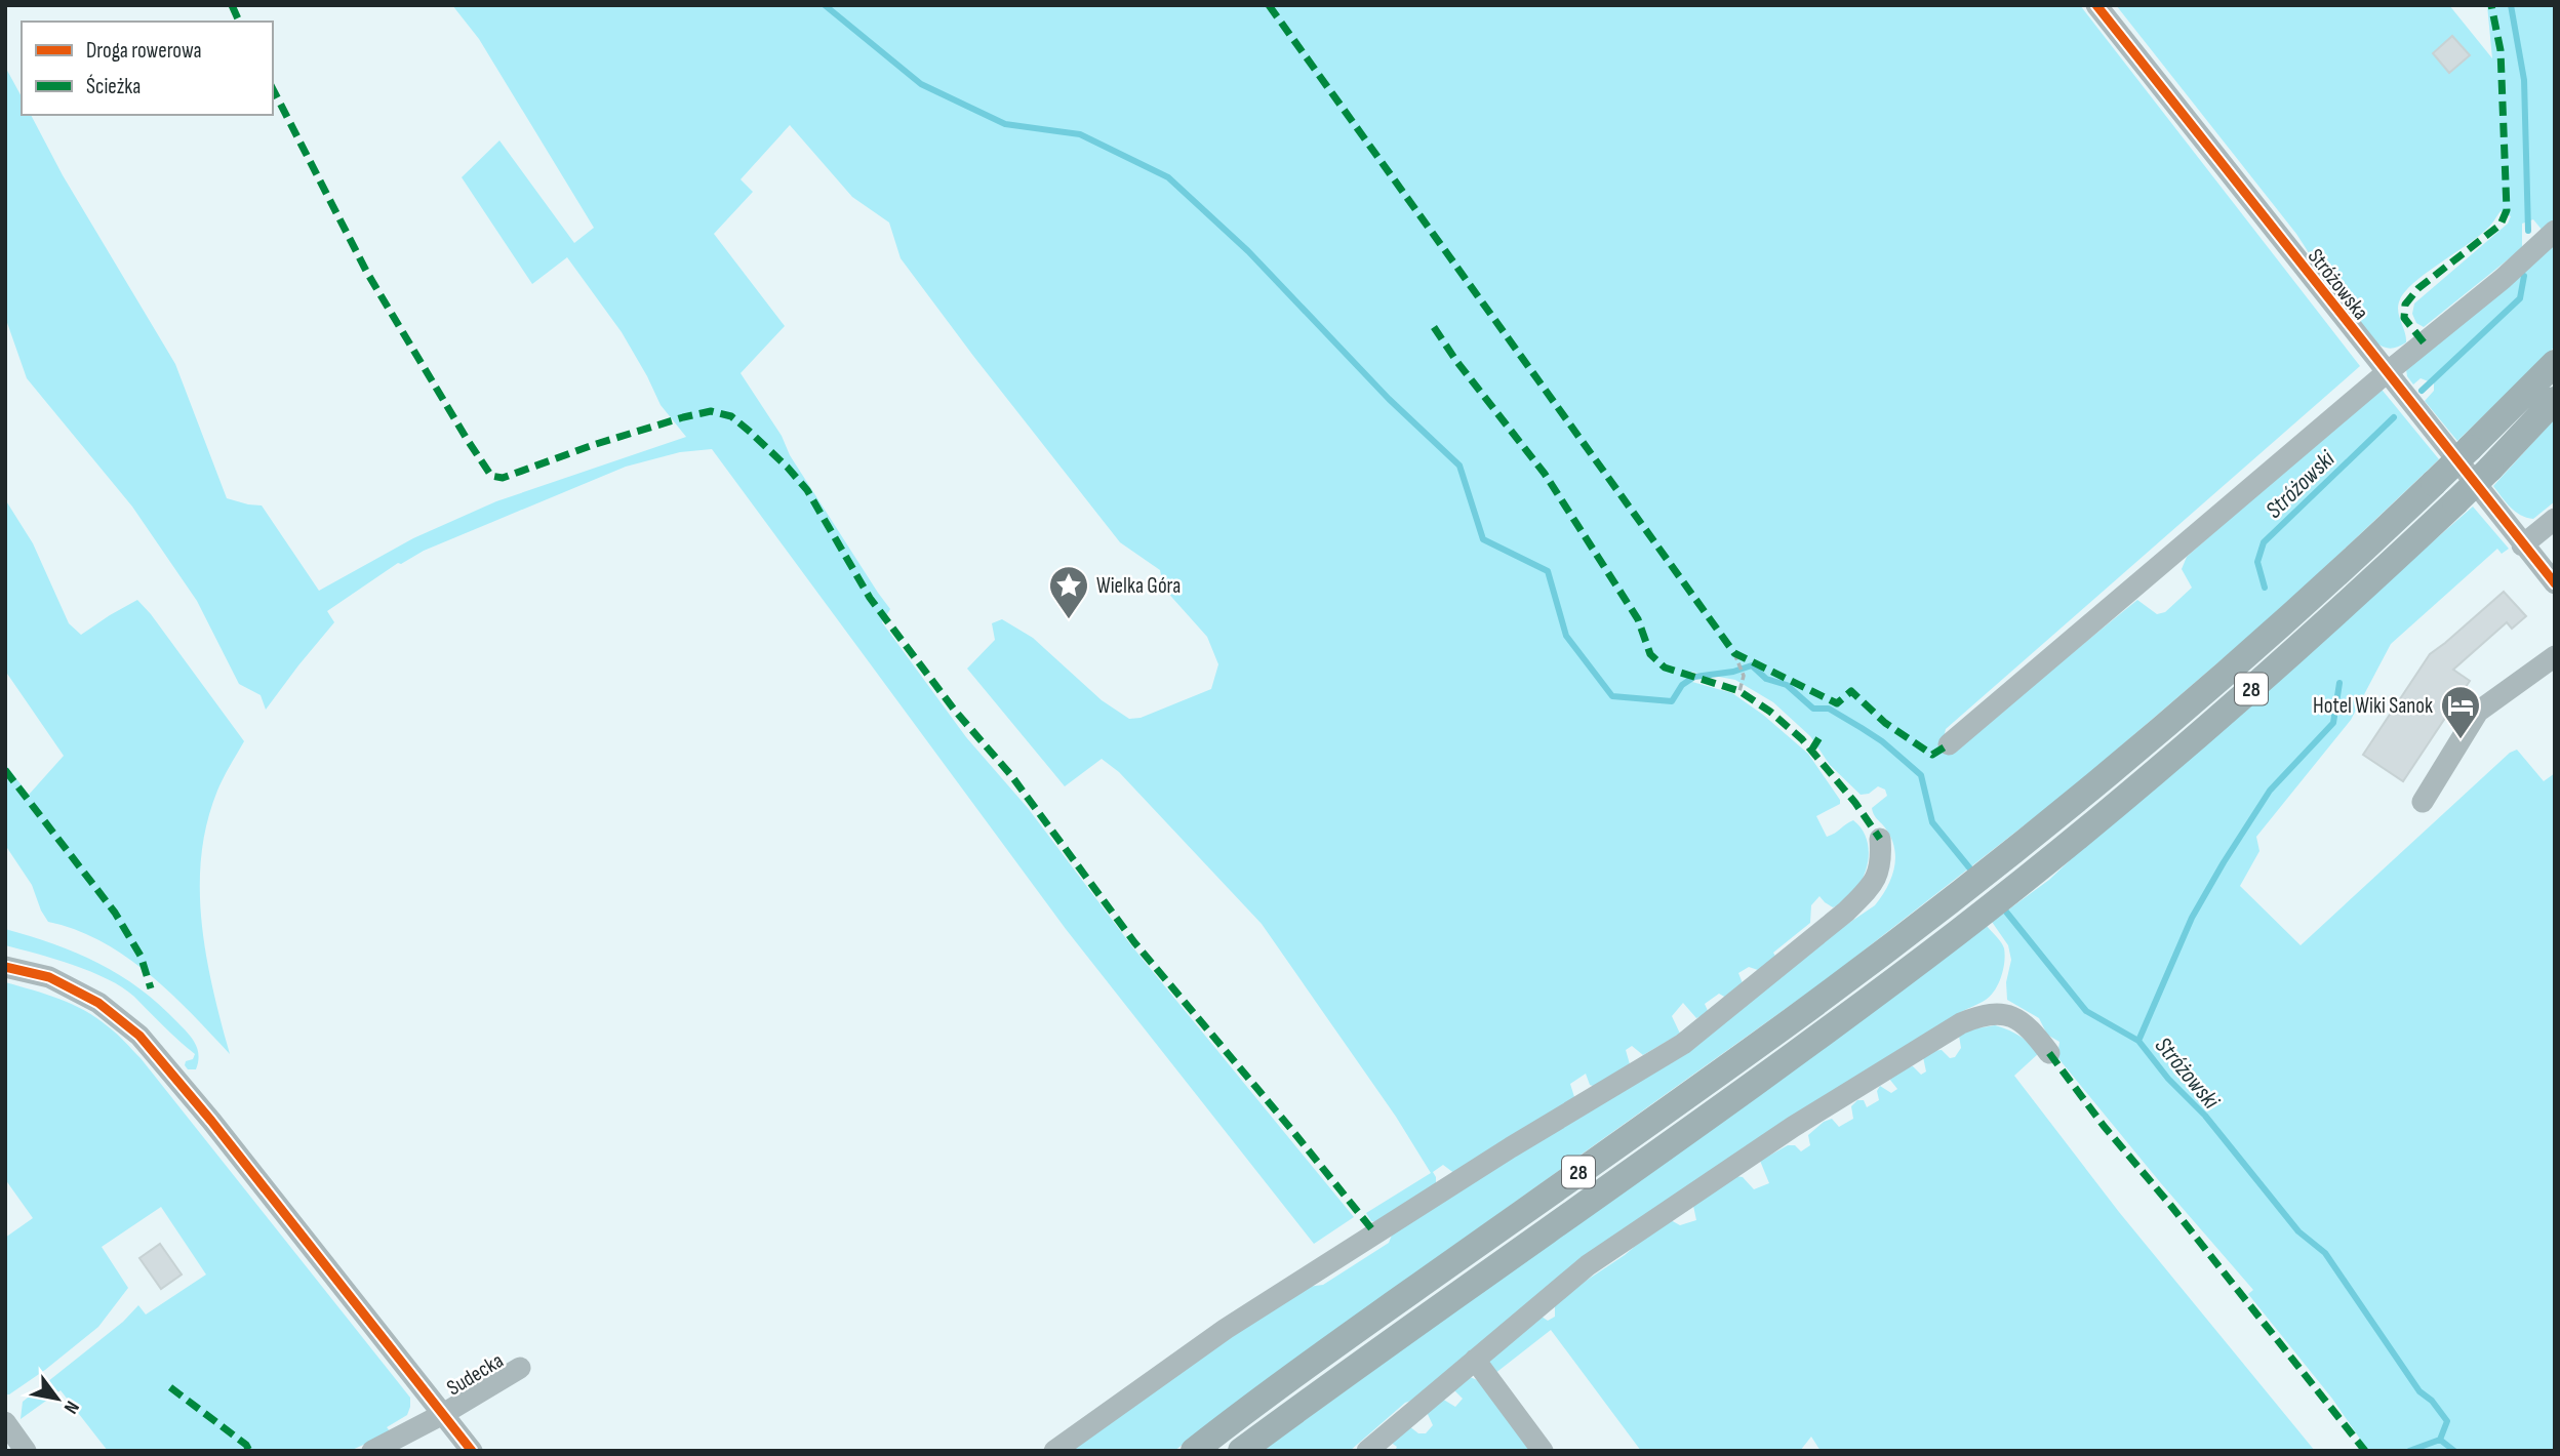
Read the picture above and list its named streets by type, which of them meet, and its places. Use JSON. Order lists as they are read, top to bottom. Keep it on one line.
{"streets":{"main road":["28"],"street":["Stróżowska","Sudecka"]},"water":["Stróżowski"],"places":{"place":["Wielka Góra"],"hotel":["Hotel Wiki Sanok"]},"legend":["Droga rowerowa","Ścieżka"],"north":"bottom right"}
